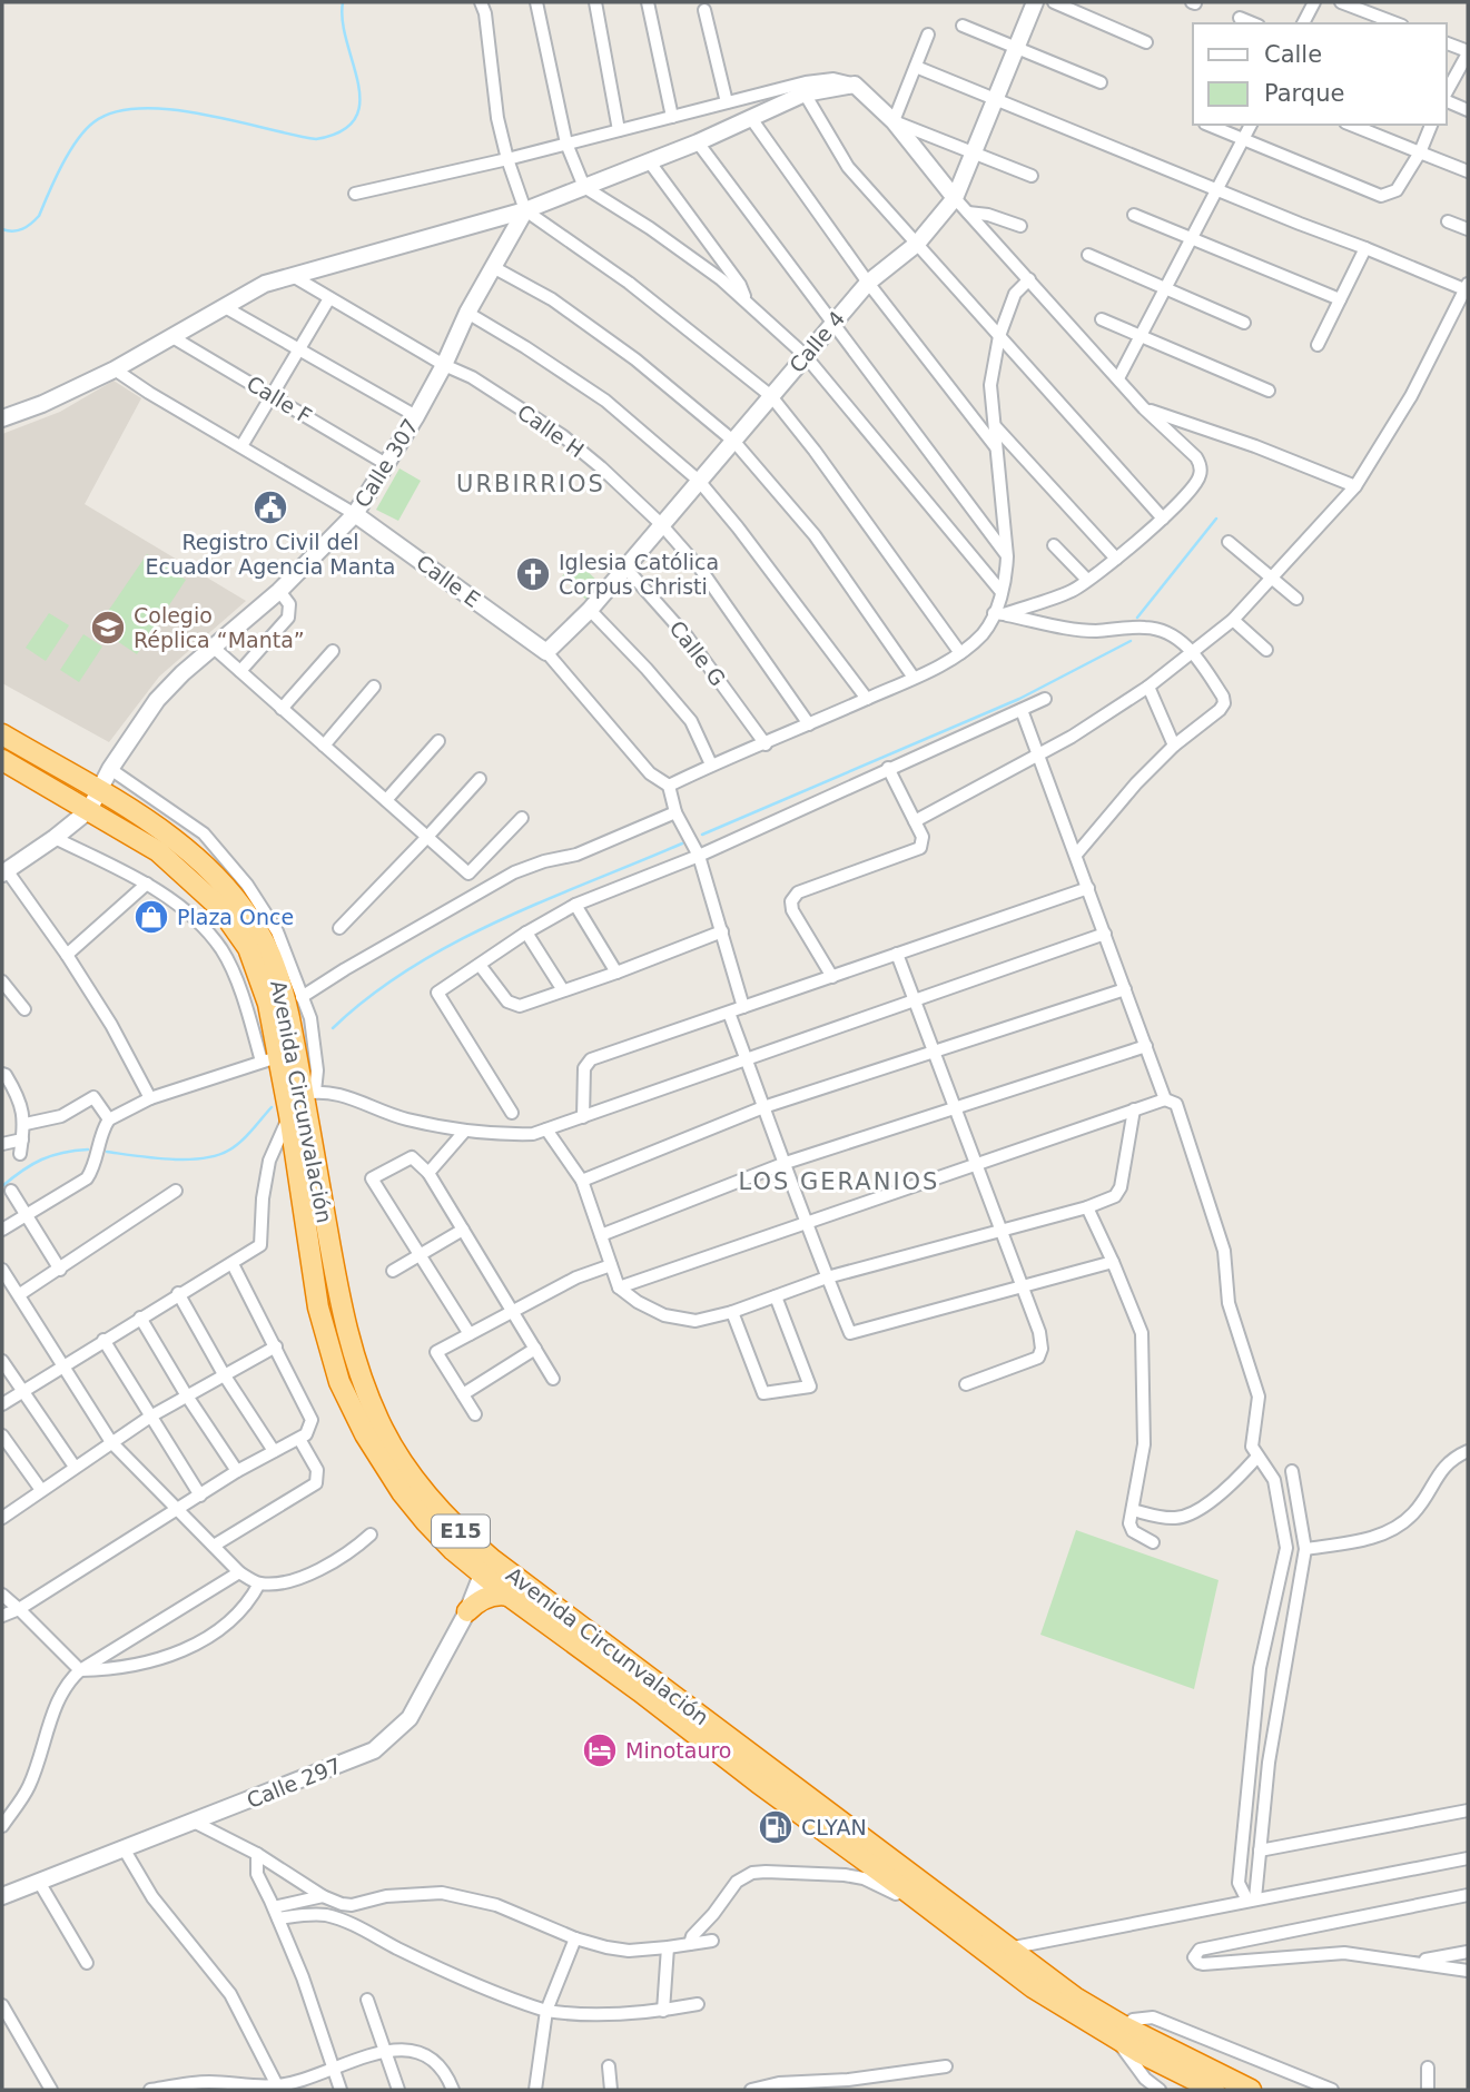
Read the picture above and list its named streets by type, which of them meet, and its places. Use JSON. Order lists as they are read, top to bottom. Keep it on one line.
{"streets":{"highway":["Avenida Circunvalación","E15"],"street":["Calle 4","Calle F","Calle H","Calle 307","Calle E","Calle G","Calle 297"]},"crossings":[["Calle 4","Calle H"],["Calle 4","Calle E"],["Calle 4","Calle G"],["Calle F","Calle 307"],["Calle H","Calle 307"],["Calle 307","Calle E"],["Calle 307","Avenida Circunvalación"],["Avenida Circunvalación","Calle 297"]],"districts":["URBIRRIOS","LOS GERANIOS"],"places":{"public building":["Registro Civil del Ecuador Agencia Manta"],"church":["Iglesia Católica Corpus Christi"],"school or university":["Colegio Réplica “Manta”"],"shop":["Plaza Once"],"hotel":["Minotauro"],"fuel station":["CLYAN"]},"legend":["Calle","Parque"]}
